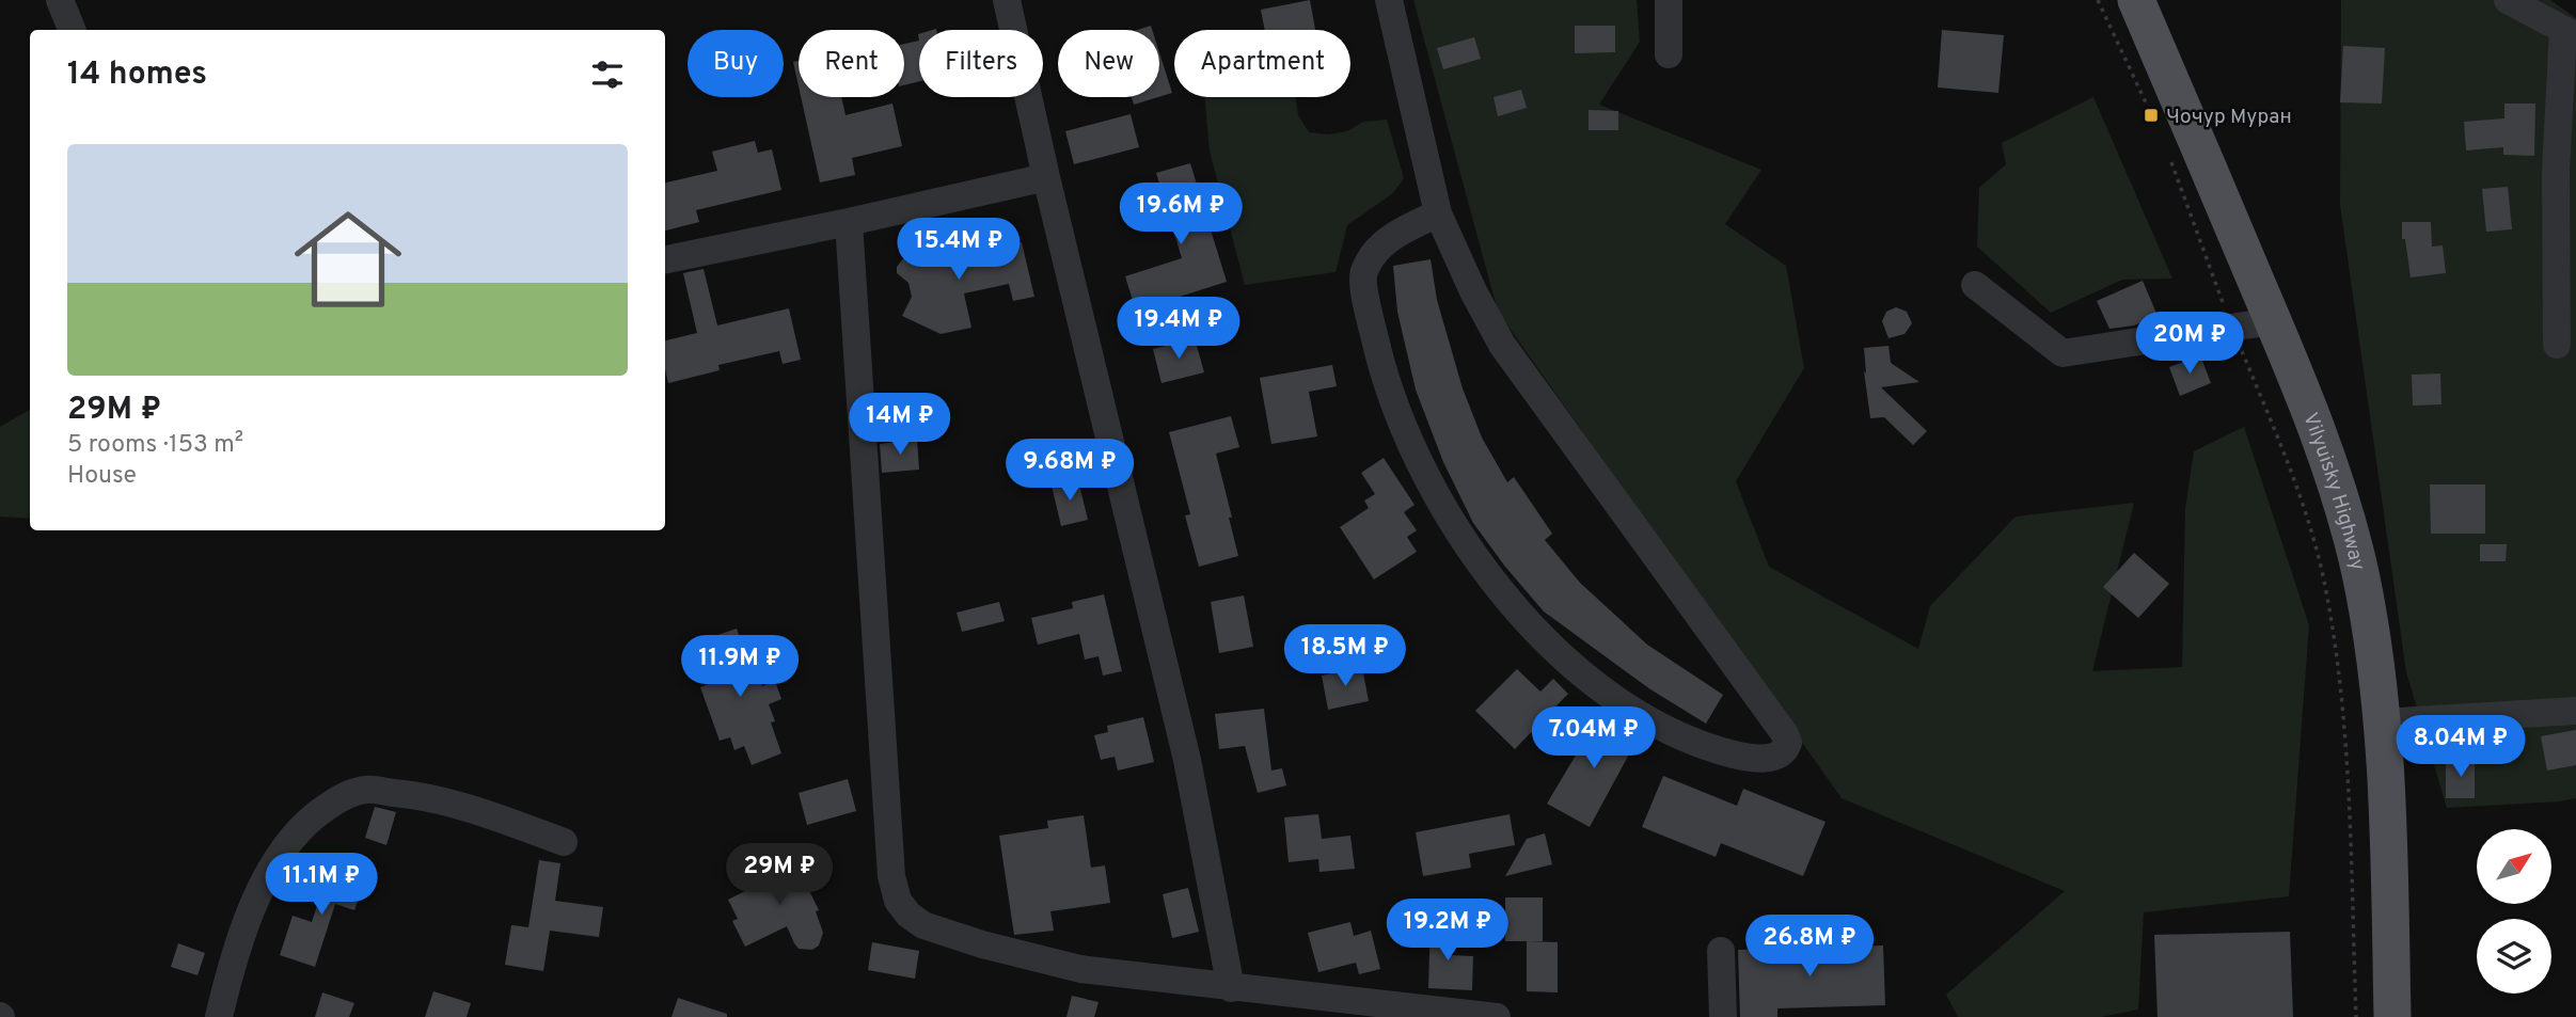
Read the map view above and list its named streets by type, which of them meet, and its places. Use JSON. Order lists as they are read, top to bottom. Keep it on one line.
{"streets":{"main road":["Vilyuisky Highway"]},"places":{"transit":["Чочур Муран"]},"north":"top right","page":{"chip":["Buy","Rent","Filters","New","Apartment"],"heading":"14 homes","list":[{"name":"29M ₽","note":"5 rooms · 153 m² · House"}],"price":["19.6M ₽","15.4M ₽","19.4M ₽","20M ₽","14M ₽","9.68M ₽","18.5M ₽","11.9M ₽","7.04M ₽","8.04M ₽","29M ₽","11.1M ₽","19.2M ₽","26.8M ₽"]}}
